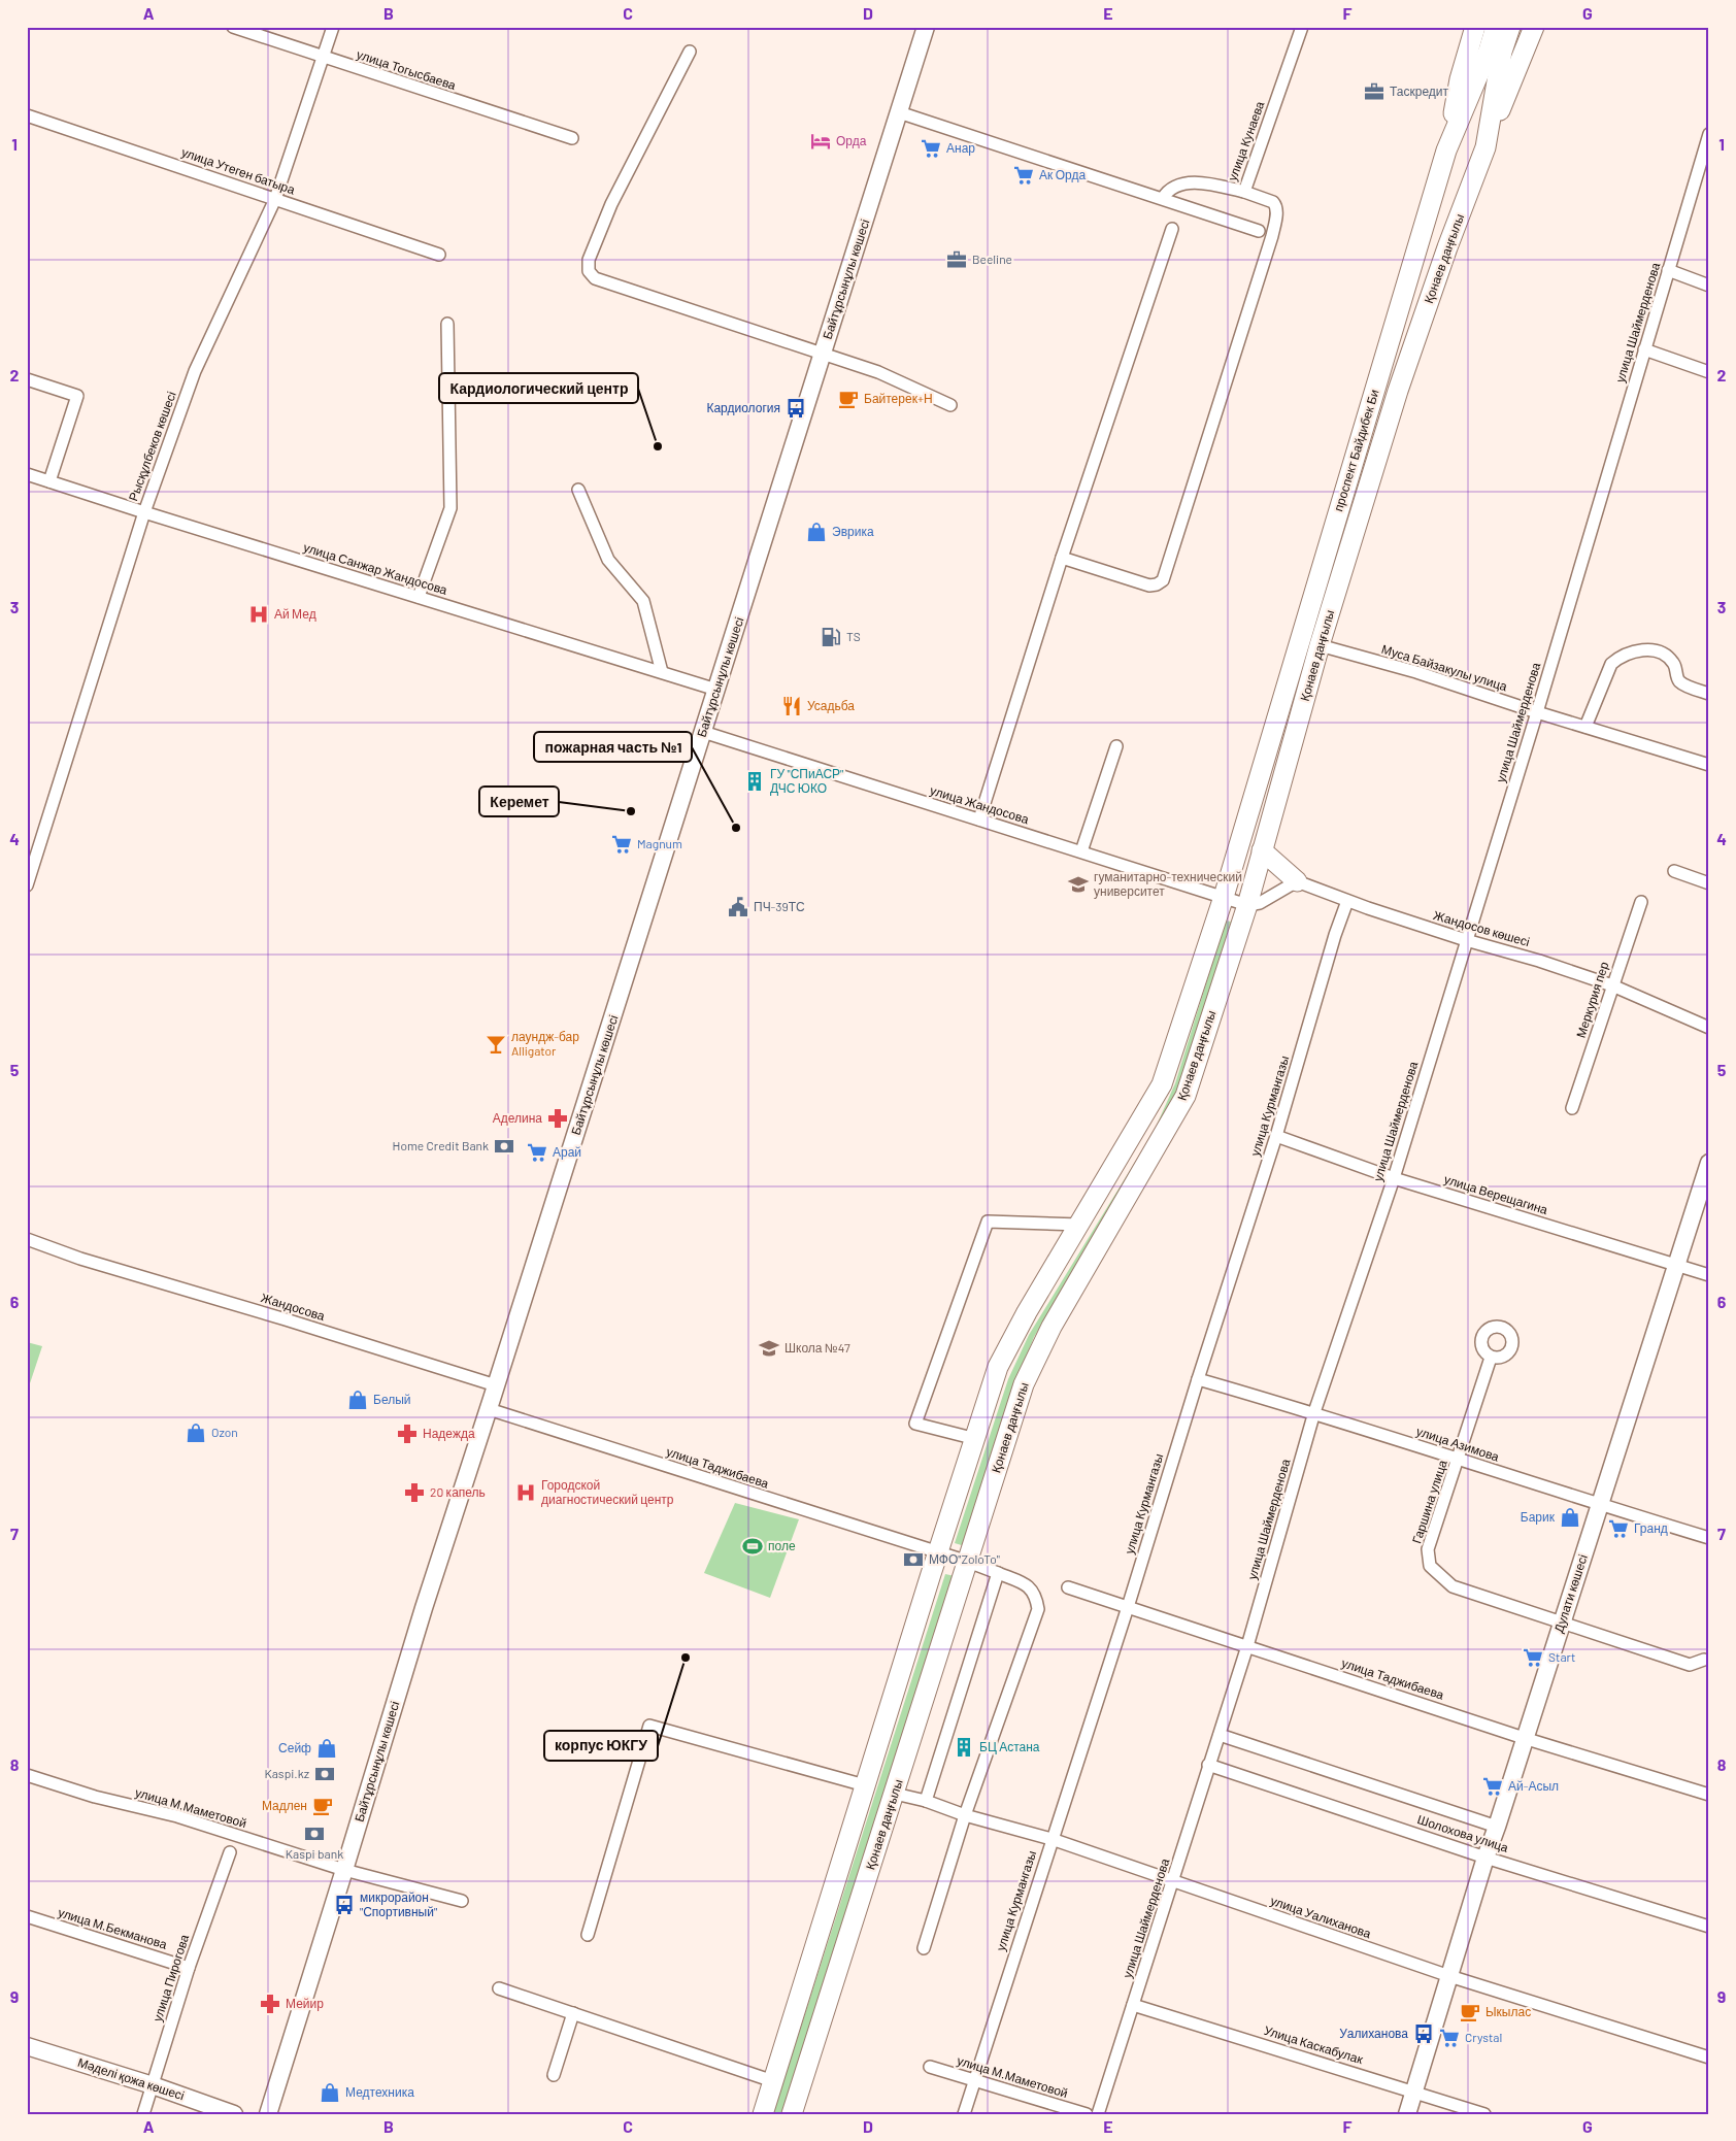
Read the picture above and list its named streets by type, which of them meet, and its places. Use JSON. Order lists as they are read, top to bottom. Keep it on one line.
{"streets":{"main road":["Қонаев даңғылы","Байтұрсынұлы көшесі","проспект Байдибек Би","Дулати көшесі","Мәделі қожа көшесі"],"street":["улица Тогысбаева","улица Кунаева","улица Утеген батыра","улица Шаймерденова","Рысқұлбеков көшесі","улица Санжар Жандосова","Муса Байзакулы улица","улица Жандосова","Жандосов көшесі","Меркурия пер","улица Курмангазы","улица Верещагина","Жандосова","улица Азимова","улица Таджибаева","Гаршина улица","улица М.Маметовой","Шолохова улица","улица Уалиханова","улица М.Бекманова","улица Пирогова","Улица Каскабулак"]},"crossings":[["улица Тогысбаева","Рысқұлбеков көшесі"],["улица Утеген батыра","Рысқұлбеков көшесі"],["Қонаев даңғылы","проспект Байдибек Би"],["Қонаев даңғылы","Муса Байзакулы улица"],["Қонаев даңғылы","улица Жандосова"],["Қонаев даңғылы","улица Таджибаева"],["Қонаев даңғылы","улица Уалиханова"],["Байтұрсынұлы көшесі","улица Санжар Жандосова"],["Байтұрсынұлы көшесі","улица Жандосова"],["Байтұрсынұлы көшесі","Жандосова"],["Байтұрсынұлы көшесі","улица Таджибаева"],["Байтұрсынұлы көшесі","улица М.Маметовой"],["улица Шаймерденова","Муса Байзакулы улица"],["улица Шаймерденова","Жандосов көшесі"],["улица Шаймерденова","улица Верещагина"],["улица Шаймерденова","улица Азимова"],["улица Шаймерденова","улица Таджибаева"],["улица Шаймерденова","Шолохова улица"],["улица Шаймерденова","улица Уалиханова"],["улица Шаймерденова","Улица Каскабулак"],["Рысқұлбеков көшесі","улица Санжар Жандосова"],["Жандосов көшесі","Меркурия пер"],["Жандосов көшесі","улица Курмангазы"],["улица Курмангазы","улица Верещагина"],["улица Курмангазы","улица Азимова"],["улица Курмангазы","улица Таджибаева"],["улица Курмангазы","улица М.Маметовой"],["улица Курмангазы","улица Уалиханова"],["улица Верещагина","Дулати көшесі"],["улица Азимова","Гаршина улица"],["улица Азимова","Дулати көшесі"],["улица Таджибаева","Дулати көшесі"],["улица Таджибаева","улица Уалиханова"],["Гаршина улица","Дулати көшесі"],["Дулати көшесі","Шолохова улица"],["Дулати көшесі","улица Уалиханова"],["Дулати көшесі","Улица Каскабулак"],["улица М.Бекманова","улица Пирогова"],["улица Пирогова","Мәделі қожа көшесі"]],"places":{"office":["Таскредит","Beeline"],"hotel":["Орда"],"supermarket":["Анар","Ак Орда","Magnum","Арай","Гранд","Start","Ай-Асыл","Crystal"],"cafe":["Байтерек+Н","Мадлен","Ыкылас"],"bus stop":["Кардиология","микрорайон \"Спортивный\"","Уалиханова"],"other":["Кардиологический центр","Керемет","пожарная часть №1","корпус ЮКГУ"],"shop":["Эврика","Белый","Ozon","Барик","Сейф","Медтехника"],"hospital":["Ай Мед","Городской диагностический центр"],"fuel station":["TS"],"restaurant":["Усадьба"],"building":["ГУ \"СПиАСР\" ДЧС ЮКО","БЦ Астана"],"school or university":["гуманитарно-технический университет","Школа №47"],"public building":["ПЧ-39ТС"],"bar":["лаундж-бар Alligator"],"pharmacy":["Аделина","Надежда","20 капель","Мейир"],"bank":["Home Credit Bank","МФО\"ZoloTo\"","Kaspi.kz","Kaspi bank"],"sports":["поле"]},"grid":{"columns":["A","B","C","D","E","F","G"],"rows":["1","2","3","4","5","6","7","8","9"]}}
